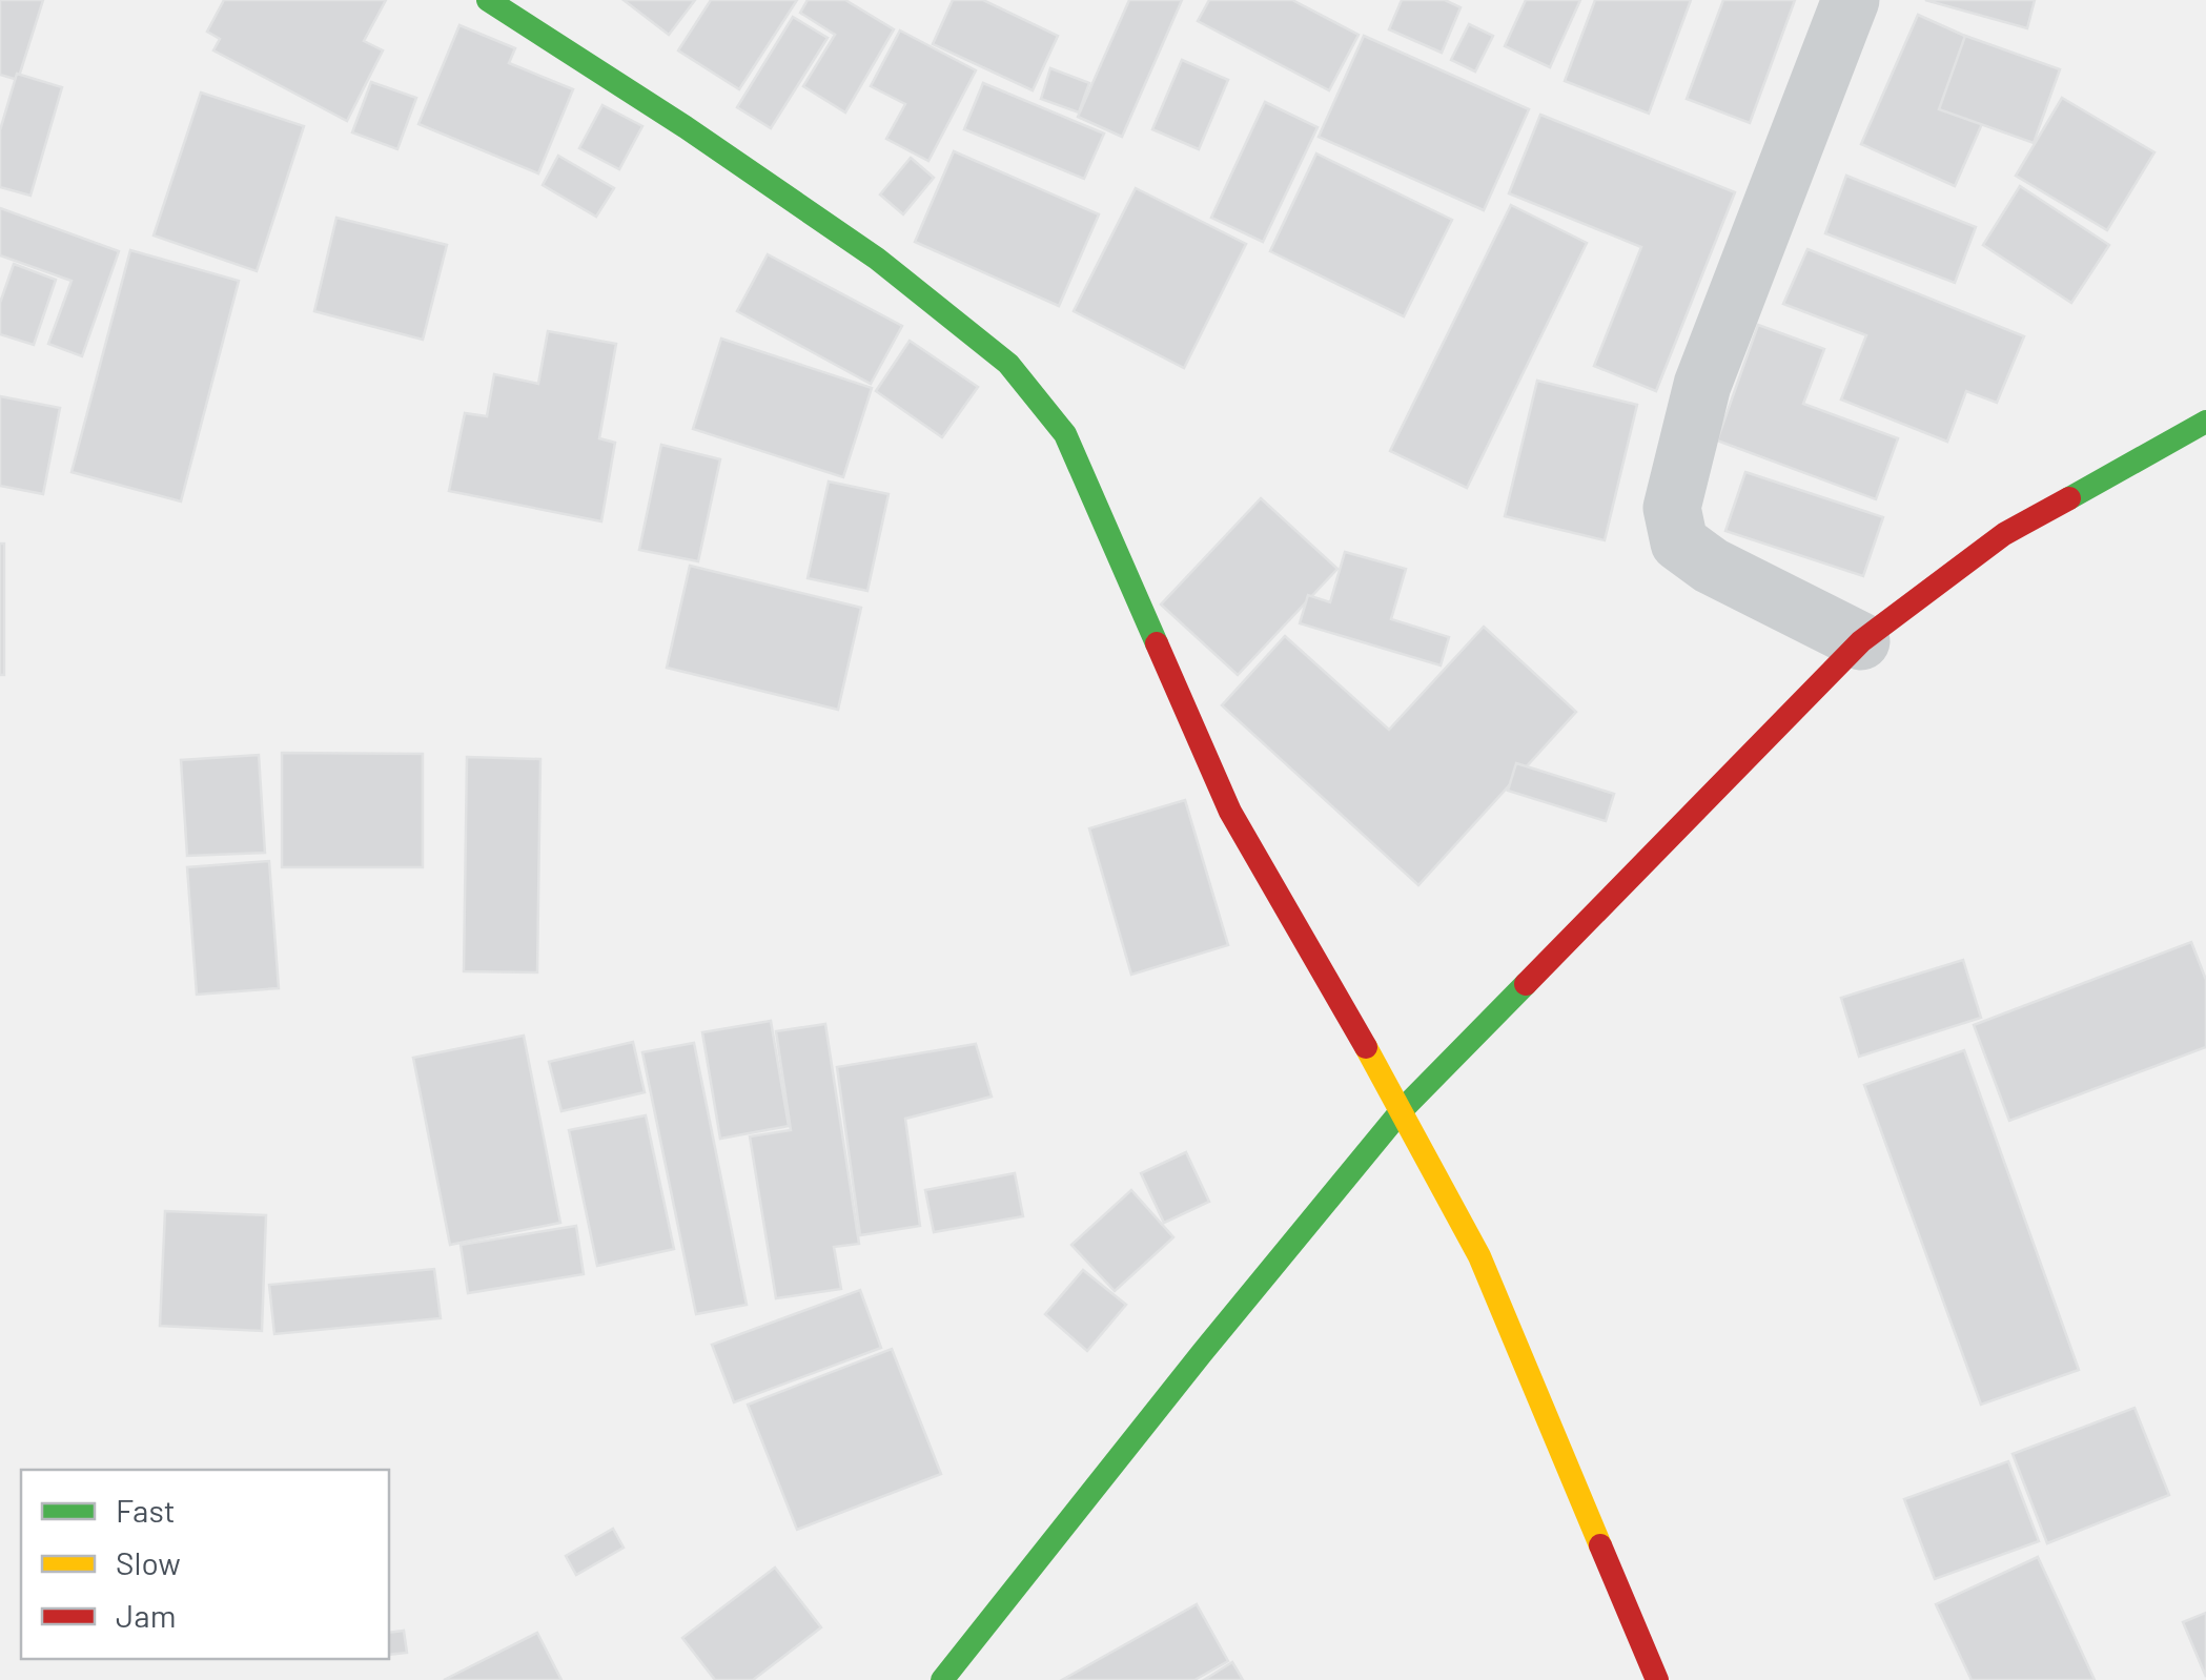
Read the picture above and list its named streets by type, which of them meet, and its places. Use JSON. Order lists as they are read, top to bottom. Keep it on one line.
{"legend":["Fast","Slow","Jam"]}
